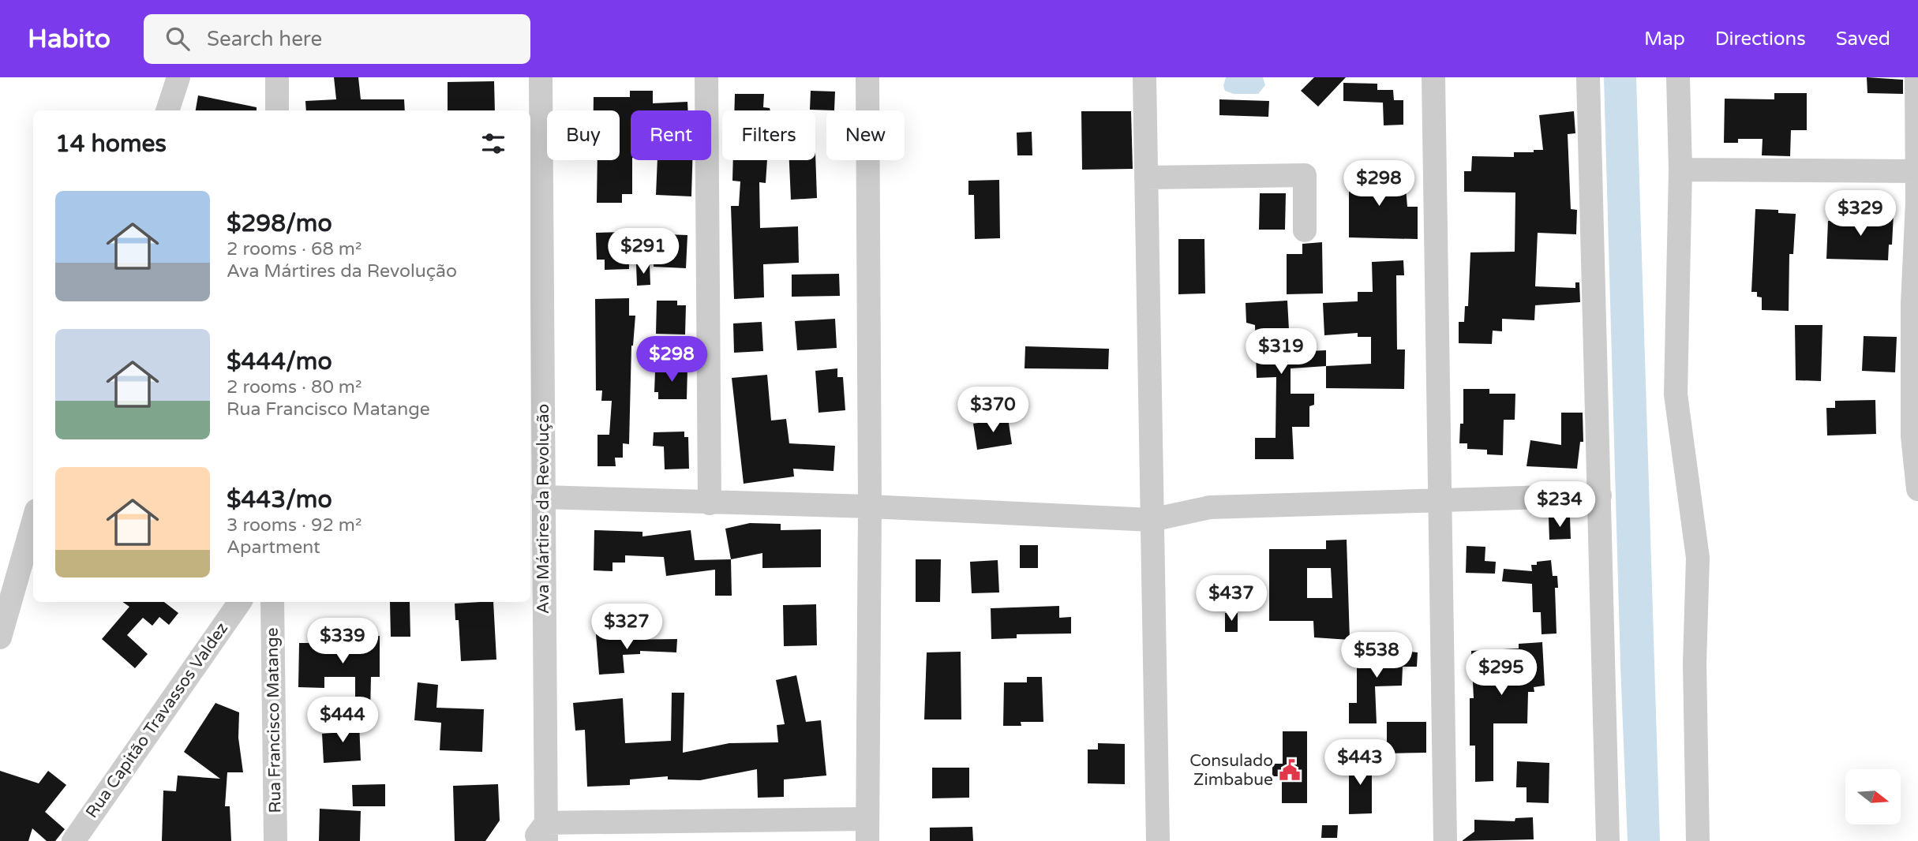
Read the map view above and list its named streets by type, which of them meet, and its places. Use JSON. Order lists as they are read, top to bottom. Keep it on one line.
{"streets":{"street":["Ava Mártires da Revolução","Rua Capitão Travassos Valdez","Rua Francisco Matange"]},"places":{"public building":["Consulado Zimbabue"]},"north":"right","page":{"header":"Habito","search":"Search here","nav":["Map","Directions","Saved"],"chip":["Buy","Rent","Filters","New"],"heading":"14 homes","price":["$298","$329","$291","$319","$298","$370","$234","$437","$327","$339","$538","$295","$444","$443"],"list":[{"name":"$298/mo","note":"2 rooms · 68 m² · Ava Mártires da Revolução"},{"name":"$444/mo","note":"2 rooms · 80 m² · Rua Francisco Matange"},{"name":"$443/mo","note":"3 rooms · 92 m² · Apartment"}]}}
